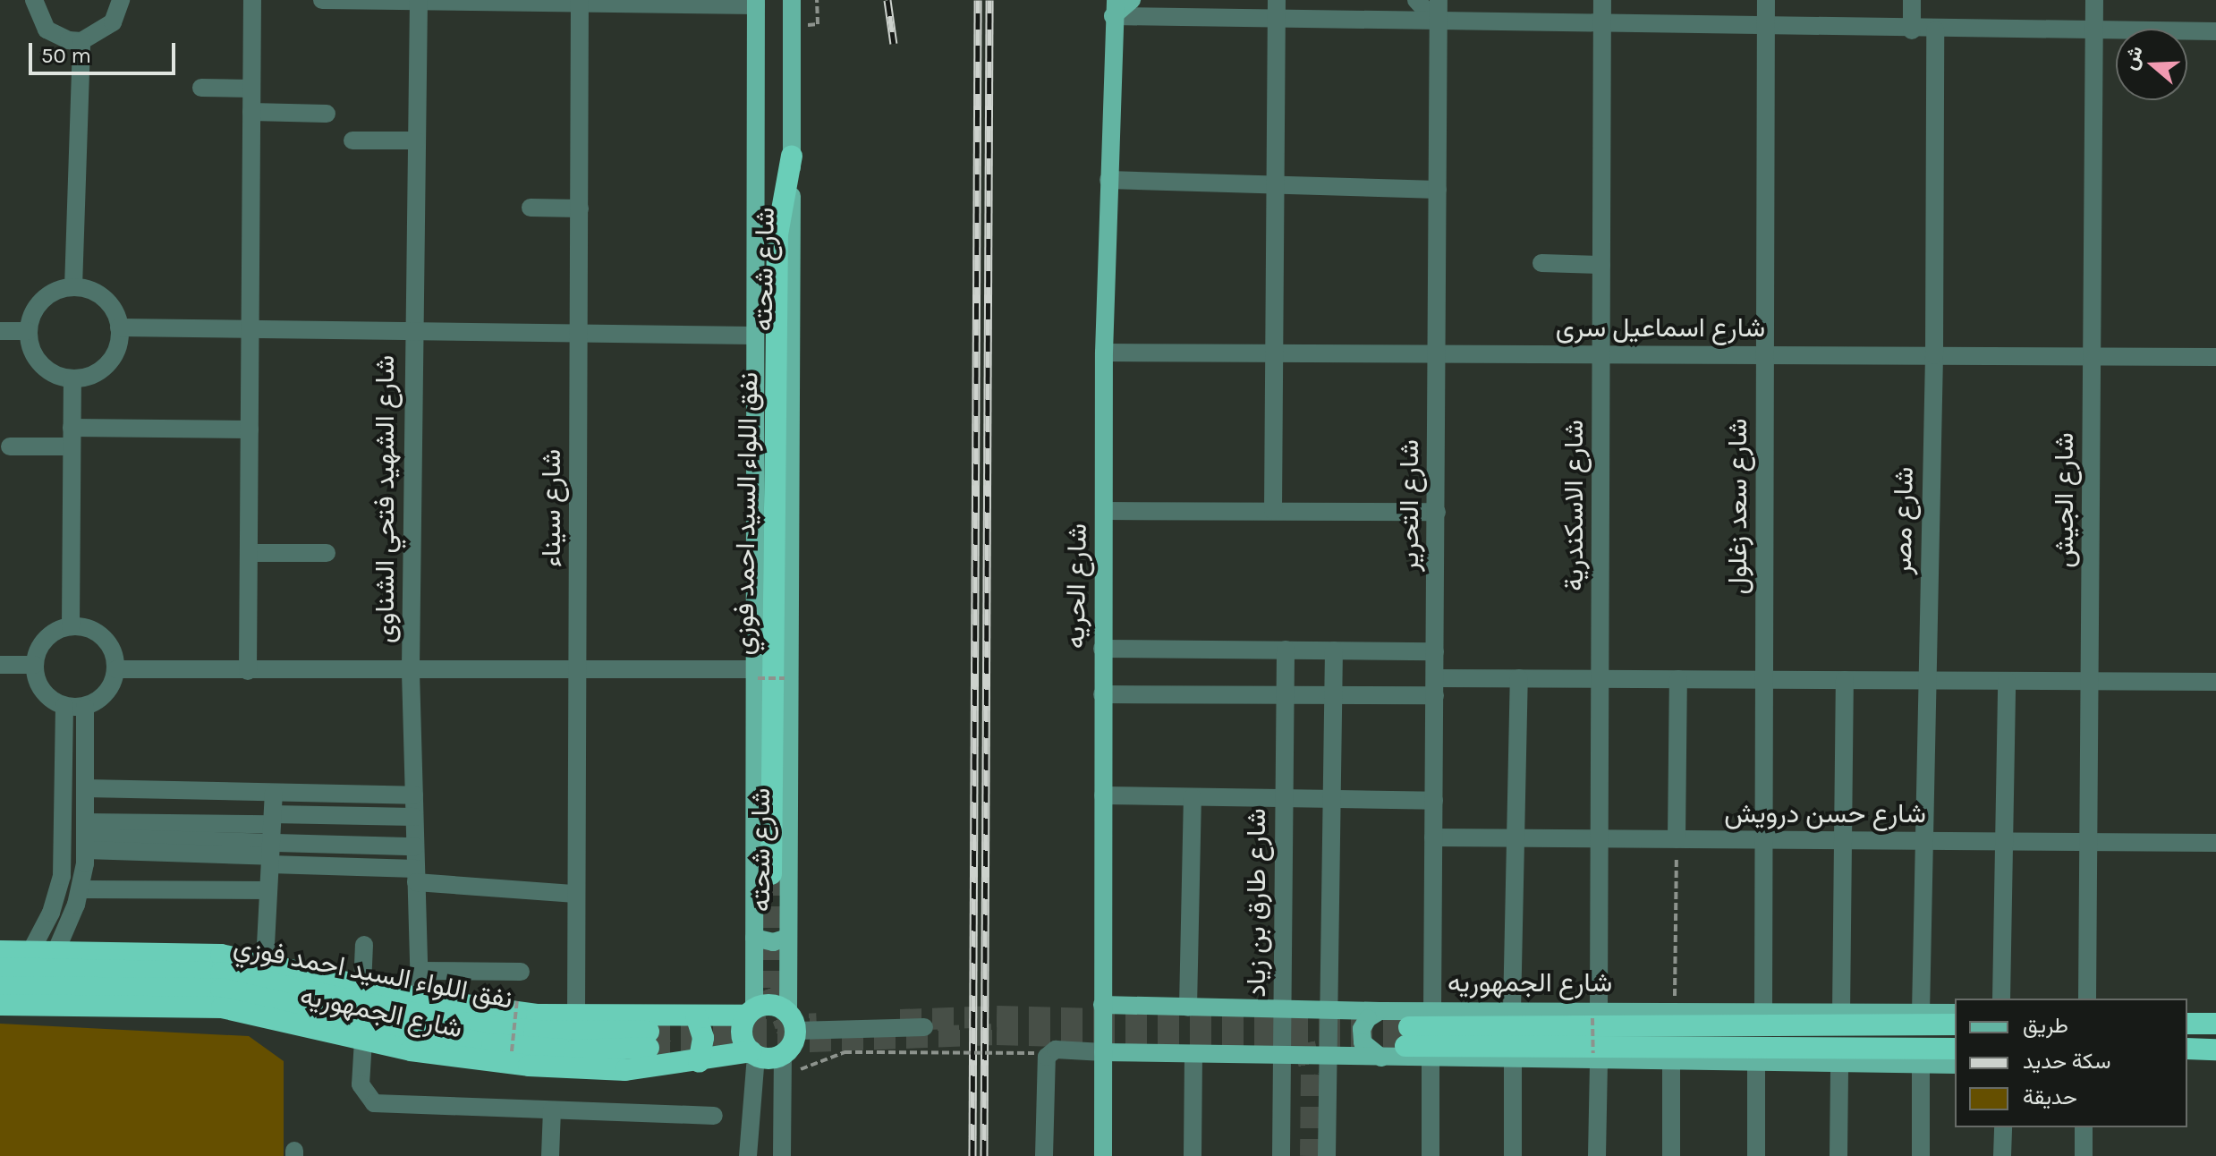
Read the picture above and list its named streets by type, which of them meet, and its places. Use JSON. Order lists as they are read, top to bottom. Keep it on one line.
{"streets":{"highway":["نفق اللواء السيد احمد فوزي","شارع الجمهوريه"],"main road":["شارع شحته","شارع الحريه"],"street":["شارع اسماعيل سرى","شارع الشهيد فتحي الشناوى","شارع الجيش","شارع التحرير","شارع الاسكندرية","شارع سعد زغلول","شارع سيناء","شارع مصر","شارع حسن درويش","شارع طارق بن زياد"]},"crossings":[["شارع شحته","نفق اللواء السيد احمد فوزي"],["شارع شحته","شارع الجمهوريه"],["شارع اسماعيل سرى","شارع الجيش"],["شارع اسماعيل سرى","شارع التحرير"],["شارع اسماعيل سرى","شارع الاسكندرية"],["شارع اسماعيل سرى","شارع سعد زغلول"],["شارع اسماعيل سرى","شارع مصر"],["شارع اسماعيل سرى","شارع الحريه"],["شارع الشهيد فتحي الشناوى","شارع الجمهوريه"],["شارع الجيش","شارع حسن درويش"],["شارع التحرير","شارع حسن درويش"],["شارع التحرير","شارع الجمهوريه"],["شارع الاسكندرية","شارع حسن درويش"],["شارع الاسكندرية","شارع الجمهوريه"],["شارع سعد زغلول","شارع حسن درويش"],["شارع سعد زغلول","شارع الجمهوريه"],["شارع سيناء","شارع الجمهوريه"],["شارع مصر","شارع حسن درويش"],["شارع مصر","شارع الجمهوريه"],["شارع الحريه","شارع الجمهوريه"],["شارع طارق بن زياد","شارع الجمهوريه"]],"legend":["طريق","سكة حديد","حديقة"],"scale_bar":"50 m","north":"left"}
